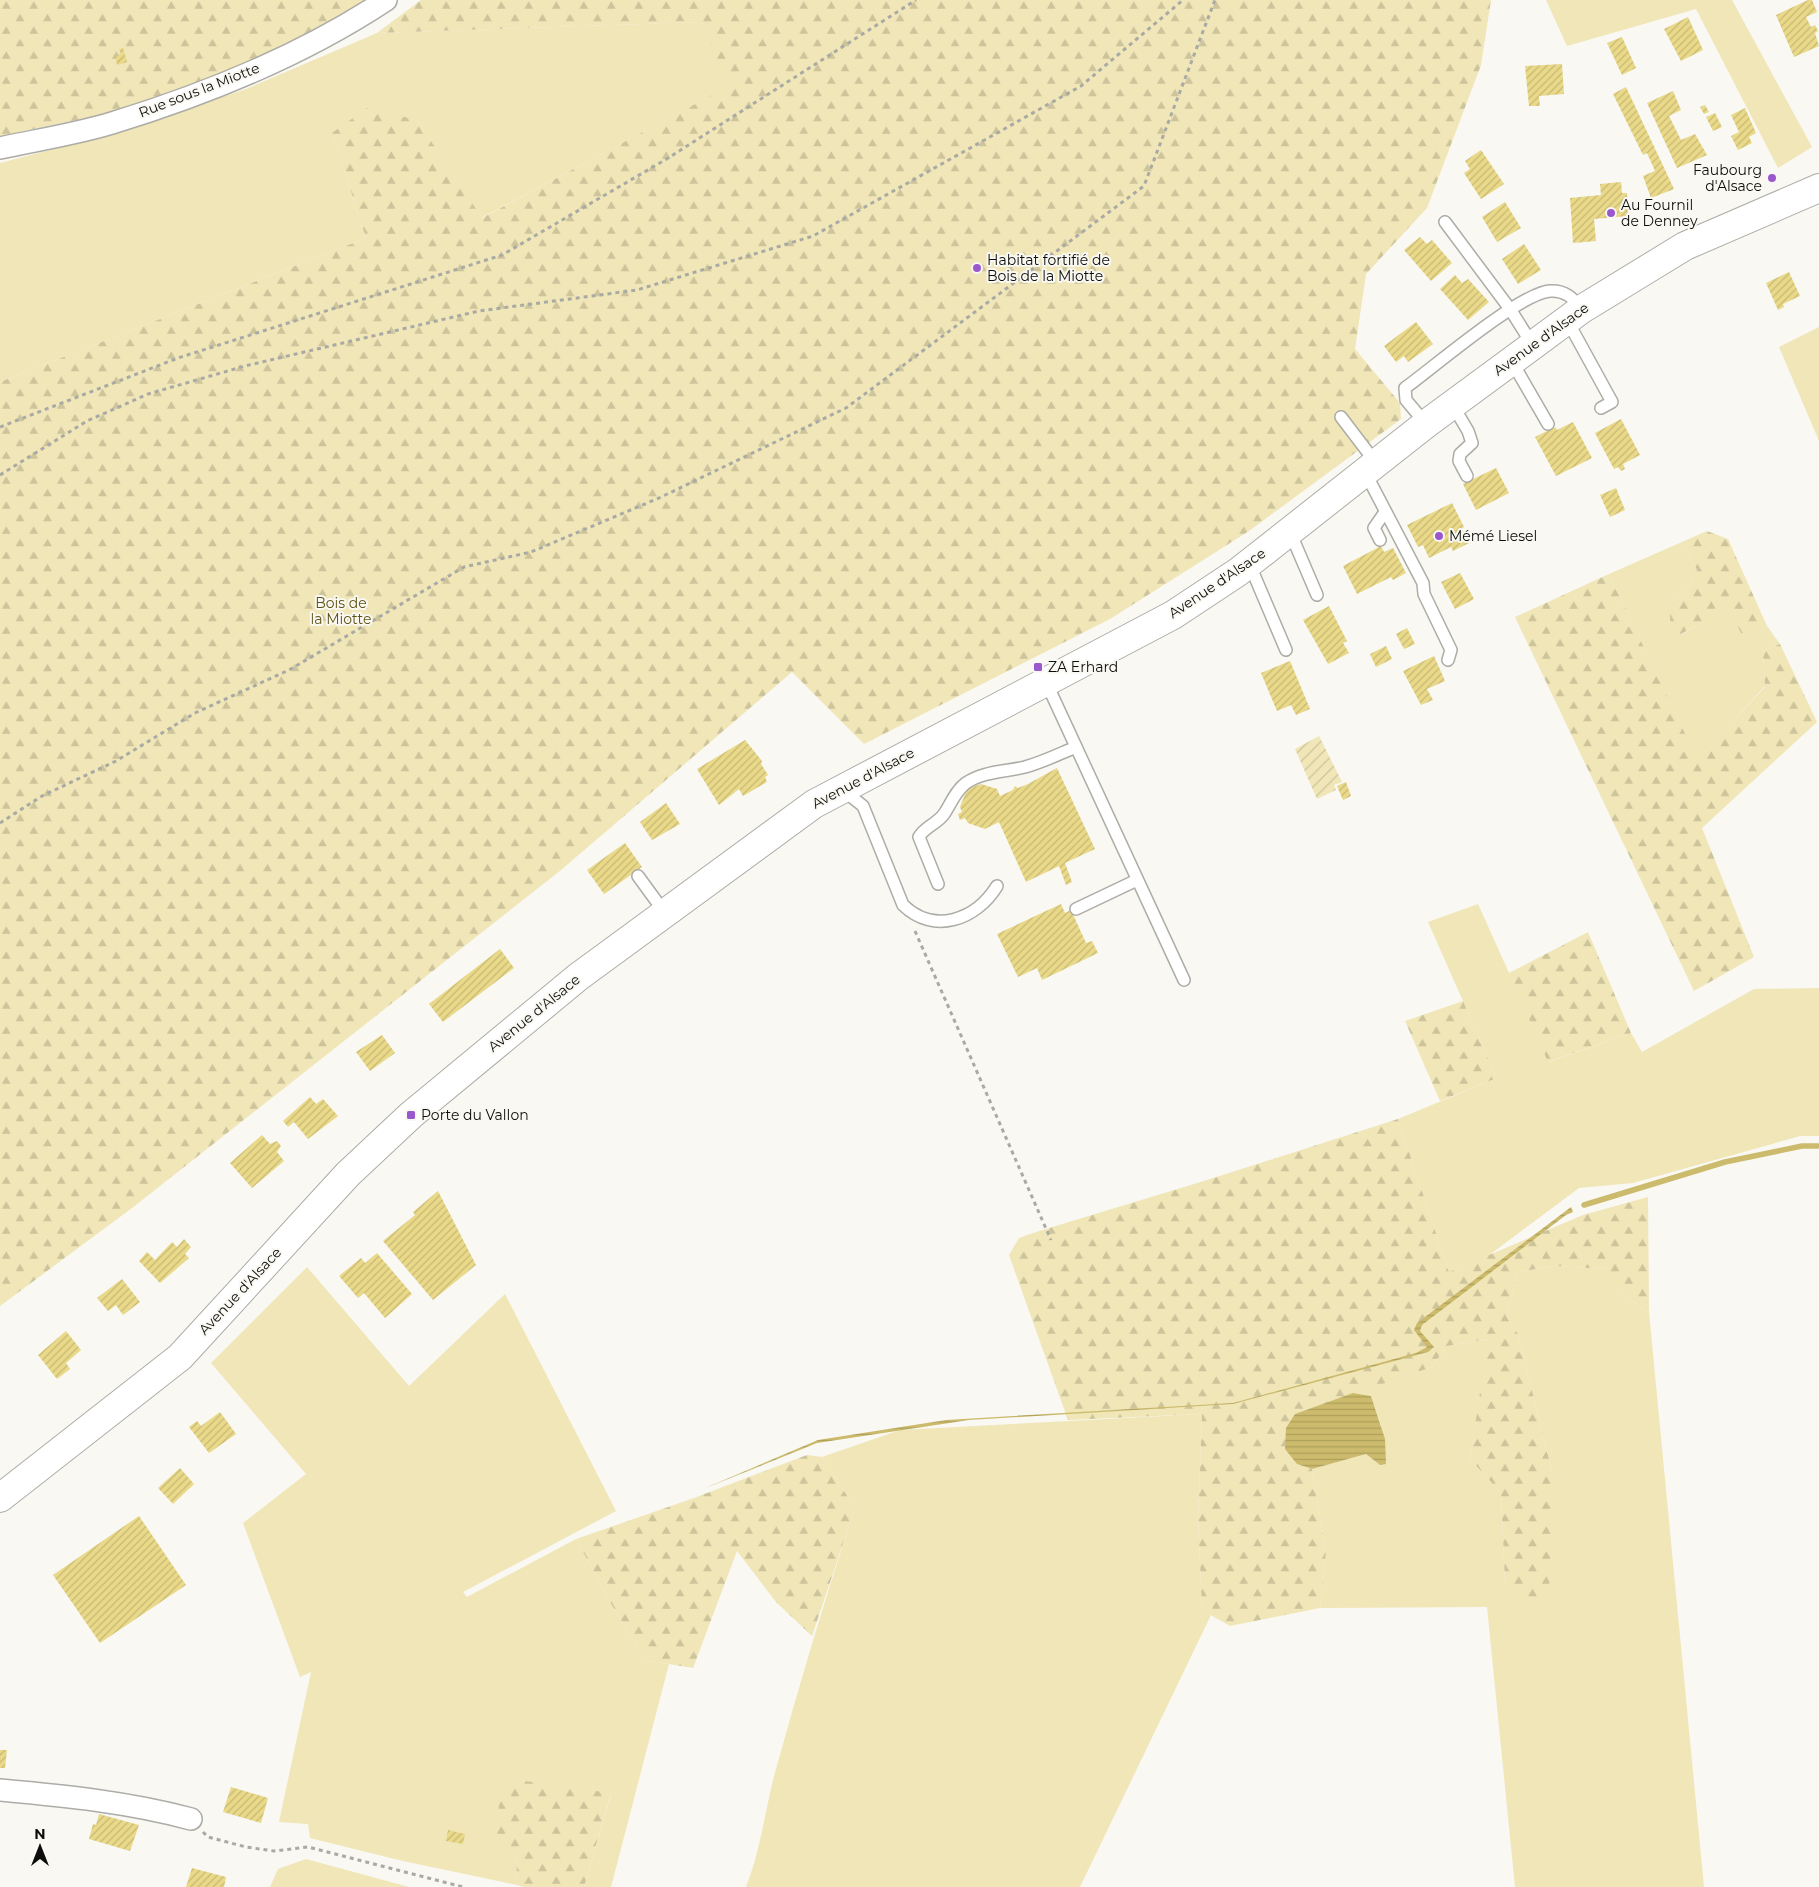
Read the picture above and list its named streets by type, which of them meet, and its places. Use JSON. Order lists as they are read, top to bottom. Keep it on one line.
{"streets":{"main road":["Avenue d'Alsace"],"street":["Rue sous la Miotte"]},"parks":["Bois de la Miotte"],"places":{"other":["Faubourg d'Alsace","Au Fournil de Denney","Habitat fortifié de Bois de la Miotte","Mémé Liesel"],"transit":["ZA Erhard","Porte du Vallon"]},"north":"top"}
